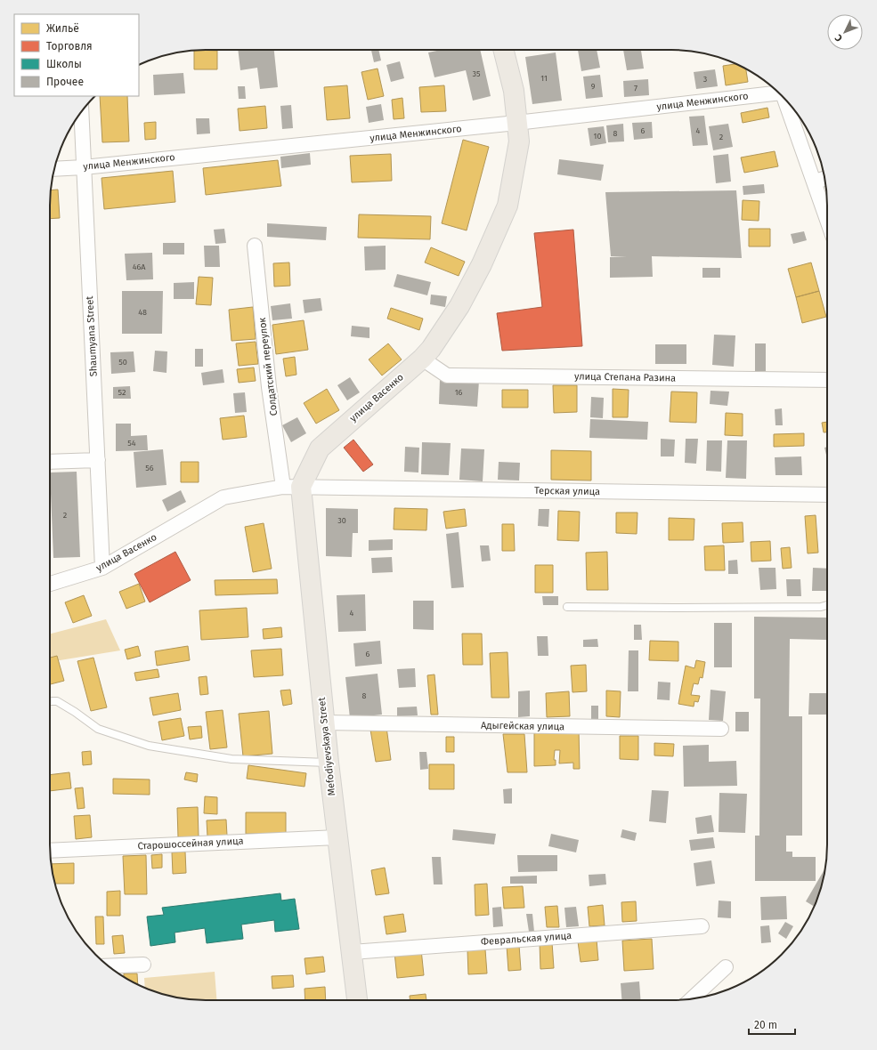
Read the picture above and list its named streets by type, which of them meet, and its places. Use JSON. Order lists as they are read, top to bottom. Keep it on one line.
{"streets":{"main road":["улица Васенко","Mefodiyevskaya Street"],"street":["улица Менжинского","Shaumyana Street","Солдатский переулок","улица Степана Разина","Терская улица","Адыгейская улица","Старошоссейная улица","Февральская улица"]},"crossings":[["улица Менжинского","Shaumyana Street"],["улица Менжинского","улица Васенко"],["Shaumyana Street","улица Васенко"],["Солдатский переулок","улица Васенко"],["Солдатский переулок","Терская улица"],["Солдатский переулок","Mefodiyevskaya Street"],["улица Степана Разина","улица Васенко"],["улица Васенко","Терская улица"],["улица Васенко","Mefodiyevskaya Street"],["Терская улица","Mefodiyevskaya Street"],["Адыгейская улица","Mefodiyevskaya Street"],["Mefodiyevskaya Street","Старошоссейная улица"],["Mefodiyevskaya Street","Февральская улица"]],"house_numbers":["35","11","3","9","7","6","4","8","10","2","46А","48","50","52","16","54","56","2","30","4","6","8"],"legend":["Жильё","Торговля","Школы","Прочее"],"scale_bar":"20 m","north":"bottom left"}
